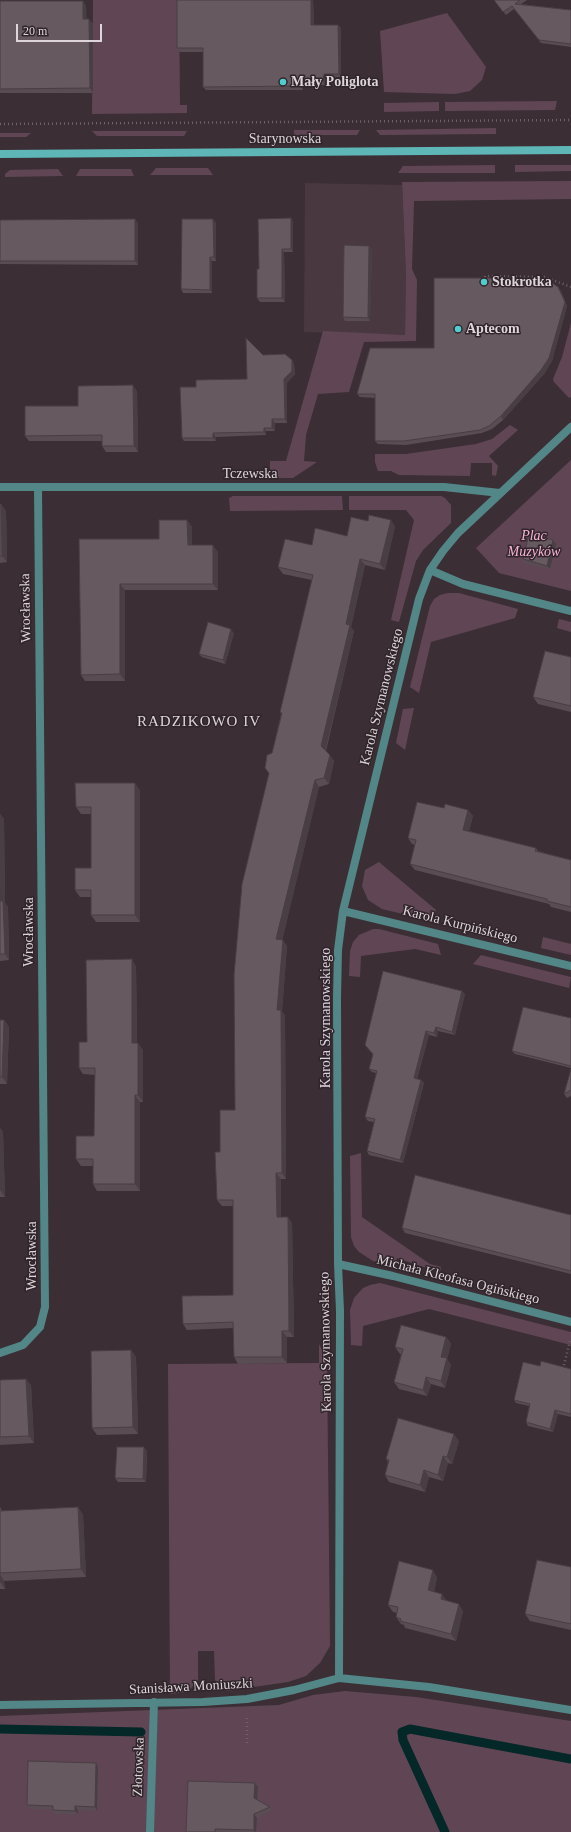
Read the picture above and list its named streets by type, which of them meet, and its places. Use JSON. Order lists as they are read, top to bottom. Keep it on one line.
{"streets":{"street":["Starynowska","Tczewska","Wrocławska","Karola Szymanowskiego","Karola Kurpińskiego","Michała Kleofasa Ogińskiego","Stanisława Moniuszki","Złotowska"]},"crossings":[["Tczewska","Wrocławska"],["Tczewska","Karola Szymanowskiego"],["Karola Szymanowskiego","Karola Kurpińskiego"],["Karola Szymanowskiego","Michała Kleofasa Ogińskiego"],["Karola Szymanowskiego","Stanisława Moniuszki"],["Stanisława Moniuszki","Złotowska"]],"districts":["RADZIKOWO IV"],"parks":["Plac Muzyków"],"places":["Mały Poliglota","Stokrotka","Aptecom"],"scale_bar":"20 m"}
